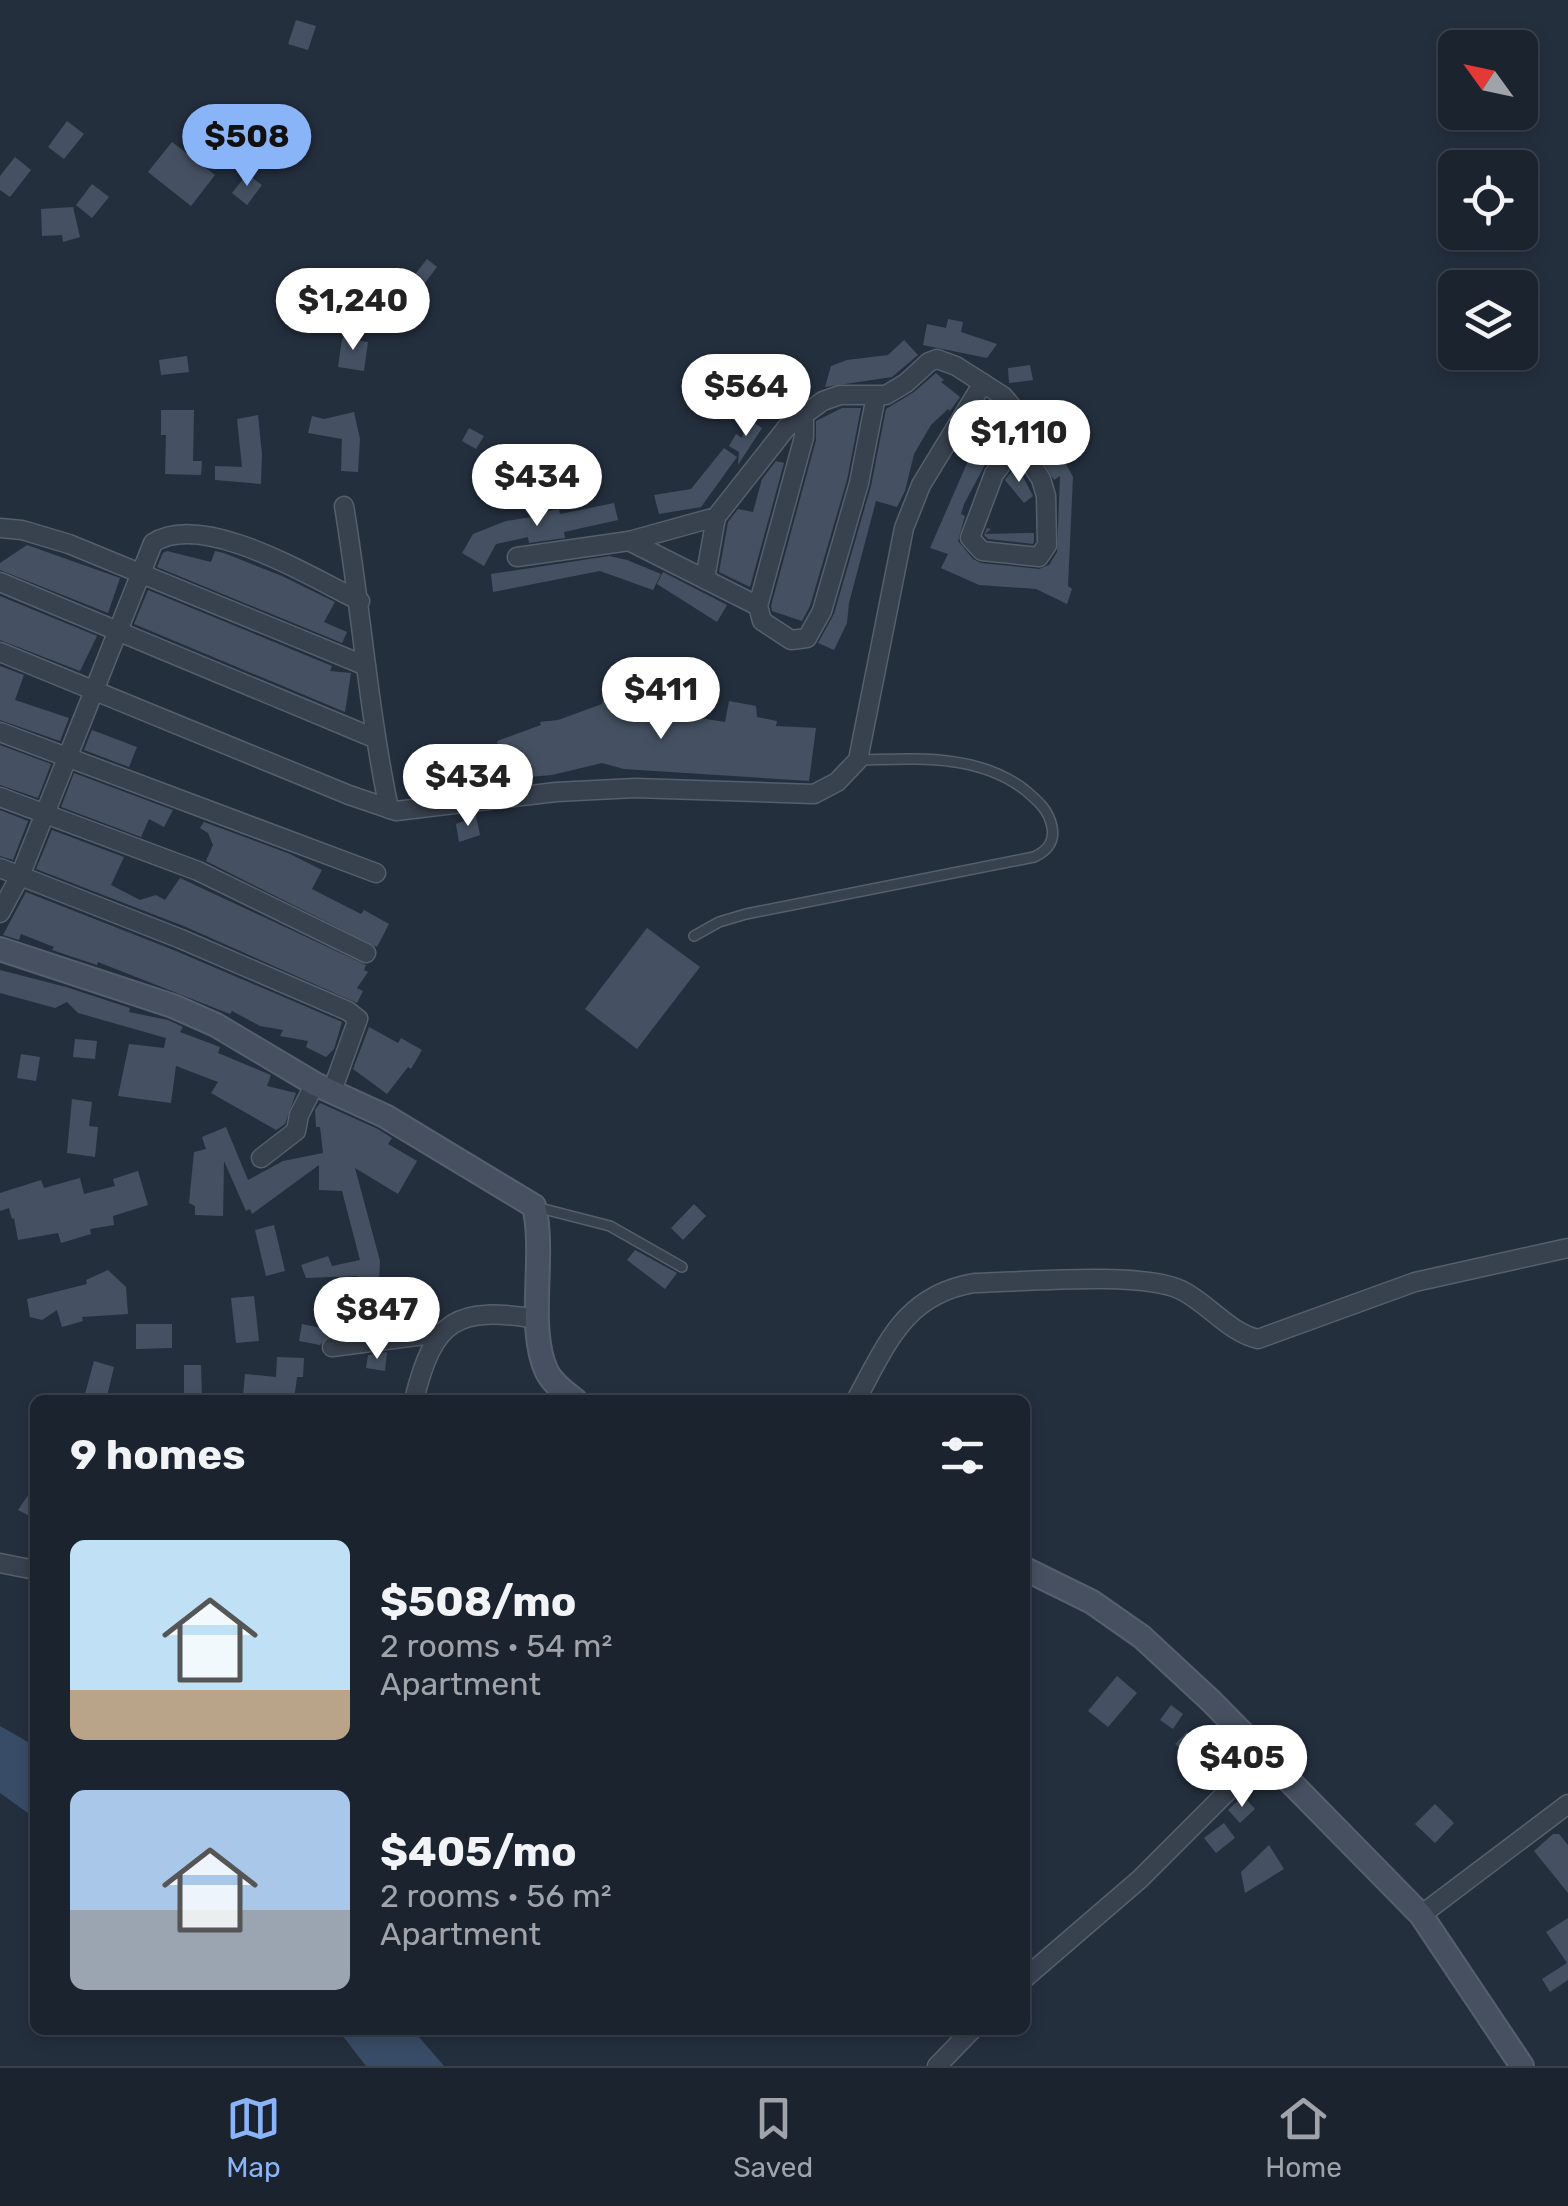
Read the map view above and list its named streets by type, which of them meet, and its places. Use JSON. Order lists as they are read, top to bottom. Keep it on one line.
{"north":"top left","page":{"price":["$508","$1,240","$564","$1,110","$434","$411","$434","$847","$405"],"heading":"9 homes","list":[{"name":"$508/mo","note":"2 rooms · 54 m² · Apartment"},{"name":"$405/mo","note":"2 rooms · 56 m² · Apartment"}],"tabs":["Map","Saved","Home"]}}
